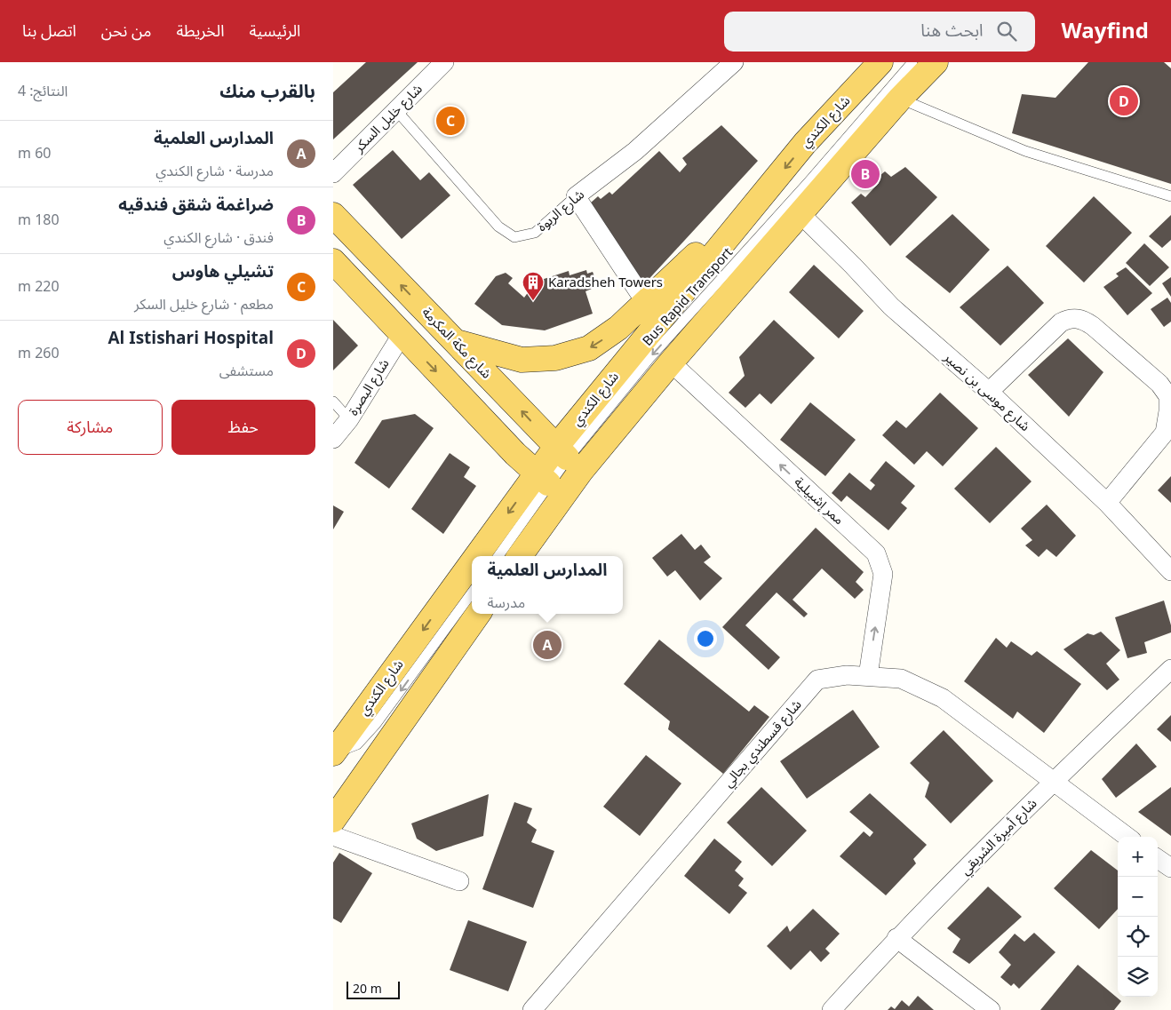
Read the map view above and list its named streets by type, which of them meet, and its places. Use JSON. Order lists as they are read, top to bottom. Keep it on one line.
{"streets":{"main road":["شارع الكندي","شارع مكة المكرمة"],"street":["شارع خليل السكر","شارع الربوة","شارع البصرة","شارع موسى بن نصير","ممر إشبيلية","شارع قسطندي بجالي","شارع أميرة الشريقي"],"lane":["Bus Rapid Transport"]},"crossings":[["شارع خليل السكر","شارع الربوة"],["شارع الكندي","Bus Rapid Transport"],["شارع الكندي","شارع مكة المكرمة"],["شارع الكندي","شارع موسى بن نصير"],["شارع الكندي","ممر إشبيلية"],["Bus Rapid Transport","شارع مكة المكرمة"],["ممر إشبيلية","شارع قسطندي بجالي"],["شارع قسطندي بجالي","شارع أميرة الشريقي"]],"one_way":["ممر إشبيلية"],"places":{"building":["Karadsheh Towers"]},"scale_bar":"20 m","page":{"header":"Wayfind","search":"ابحث هنا","nav":["الرئيسية","الخريطة","من نحن","اتصل بنا"],"heading":["بالقرب منك","النتائج: 4"],"pins":["D","C","B","A"],"list":[{"mark":"A","name":"المدارس العلمية","note":"مدرسة · شارع الكندي","value":"60 m"},{"mark":"B","name":"ضراغمة شقق فندقيه","note":"فندق · شارع الكندي","value":"180 m"},{"mark":"C","name":"تشيلي هاوس","note":"مطعم · شارع خليل السكر","value":"220 m"},{"mark":"D","name":"Al Istishari Hospital","note":"مستشفى","value":"260 m"}],"buttons":["حفظ","مشاركة"],"popup":["المدارس العلمية","مدرسة"],"map_buttons":["+","−"],"scale":"20 m"}}
